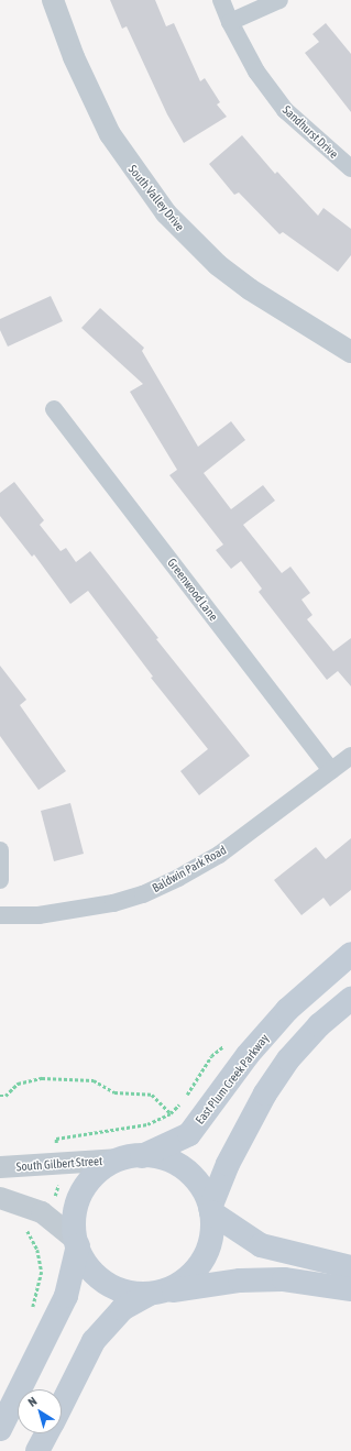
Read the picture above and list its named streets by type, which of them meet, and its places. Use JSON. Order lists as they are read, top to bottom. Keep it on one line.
{"streets":{"main road":["East Plum Creek Parkway"],"street":["Sandhurst Drive","South Valley Drive","Greenwood Lane","Baldwin Park Road","South Gilbert Street"]},"crossings":[["Greenwood Lane","Baldwin Park Road"],["East Plum Creek Parkway","South Gilbert Street"]],"north":"top left"}
